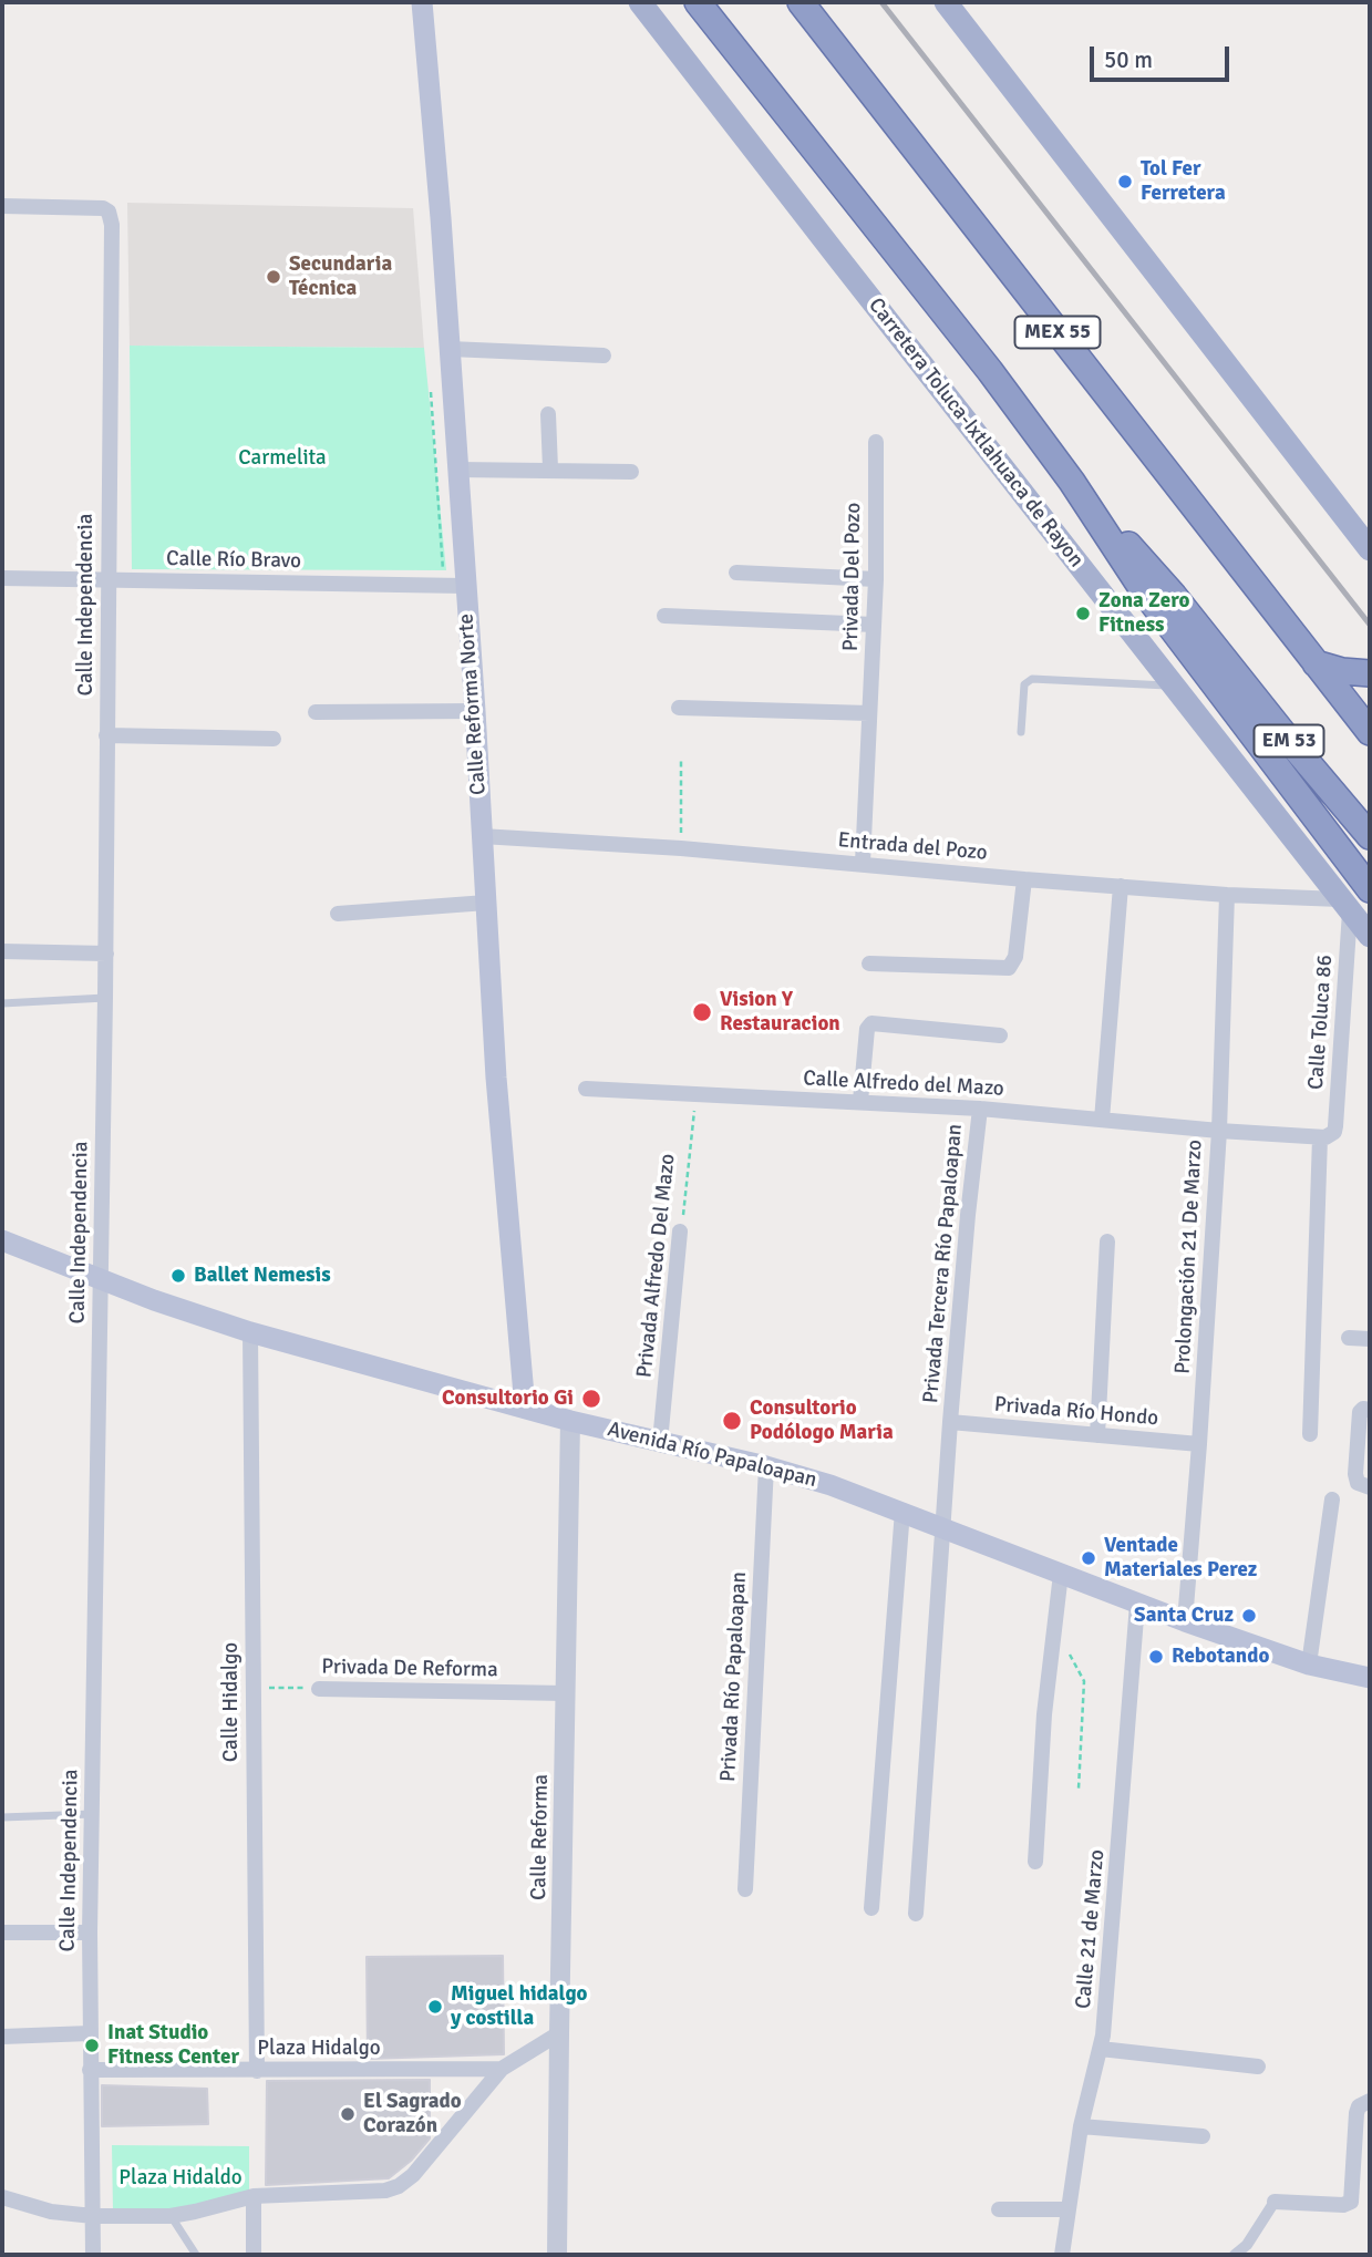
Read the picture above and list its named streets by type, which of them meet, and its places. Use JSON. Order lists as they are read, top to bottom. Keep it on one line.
{"streets":{"highway":["MEX 55","Carretera Toluca-Ixtlahuaca de Rayon","EM 53"],"main road":["Calle Reforma Norte","Avenida Río Papaloapan"],"street":["Calle Río Bravo","Privada Del Pozo","Calle Independencia","Entrada del Pozo","Calle Toluca 86","Calle Alfredo del Mazo","Prolongación 21 De Marzo","Privada Tercera Río Papaloapan","Privada Alfredo Del Mazo","Privada Río Hondo","Privada De Reforma","Privada Río Papaloapan","Calle Hidalgo","Calle Reforma","Calle 21 de Marzo","Plaza Hidalgo"]},"crossings":[["Carretera Toluca-Ixtlahuaca de Rayon","EM 53"],["Carretera Toluca-Ixtlahuaca de Rayon","Entrada del Pozo"],["Carretera Toluca-Ixtlahuaca de Rayon","Calle Toluca 86"],["Calle Río Bravo","Calle Independencia"],["Calle Río Bravo","Calle Reforma Norte"],["Privada Del Pozo","Entrada del Pozo"],["Calle Independencia","Avenida Río Papaloapan"],["Calle Independencia","Plaza Hidalgo"],["Calle Reforma Norte","Entrada del Pozo"],["Calle Reforma Norte","Avenida Río Papaloapan"],["Entrada del Pozo","Calle Toluca 86"],["Entrada del Pozo","Prolongación 21 De Marzo"],["Calle Toluca 86","Calle Alfredo del Mazo"],["Calle Alfredo del Mazo","Prolongación 21 De Marzo"],["Calle Alfredo del Mazo","Privada Tercera Río Papaloapan"],["Calle Alfredo del Mazo","Privada Alfredo Del Mazo"],["Prolongación 21 De Marzo","Privada Río Hondo"],["Prolongación 21 De Marzo","Avenida Río Papaloapan"],["Privada Tercera Río Papaloapan","Privada Río Hondo"],["Privada Tercera Río Papaloapan","Avenida Río Papaloapan"],["Privada Alfredo Del Mazo","Avenida Río Papaloapan"],["Avenida Río Papaloapan","Privada Río Papaloapan"],["Avenida Río Papaloapan","Calle Hidalgo"],["Avenida Río Papaloapan","Calle Reforma"],["Avenida Río Papaloapan","Calle 21 de Marzo"],["Privada De Reforma","Calle Hidalgo"],["Privada De Reforma","Calle Reforma"],["Calle Hidalgo","Plaza Hidalgo"]],"parks":["Carmelita","Plaza Hidaldo"],"places":["Tol Fer Ferretera","Secundaria Técnica","Zona Zero Fitness","Vision Y Restauracion","Ballet Nemesis","Consultorio Gi","Consultorio Podólogo Maria","Ventade Materiales Perez","Santa Cruz","Rebotando","Miguel hidalgo y costilla","Inat Studio Fitness Center","El Sagrado Corazón"],"scale_bar":"50 m"}
